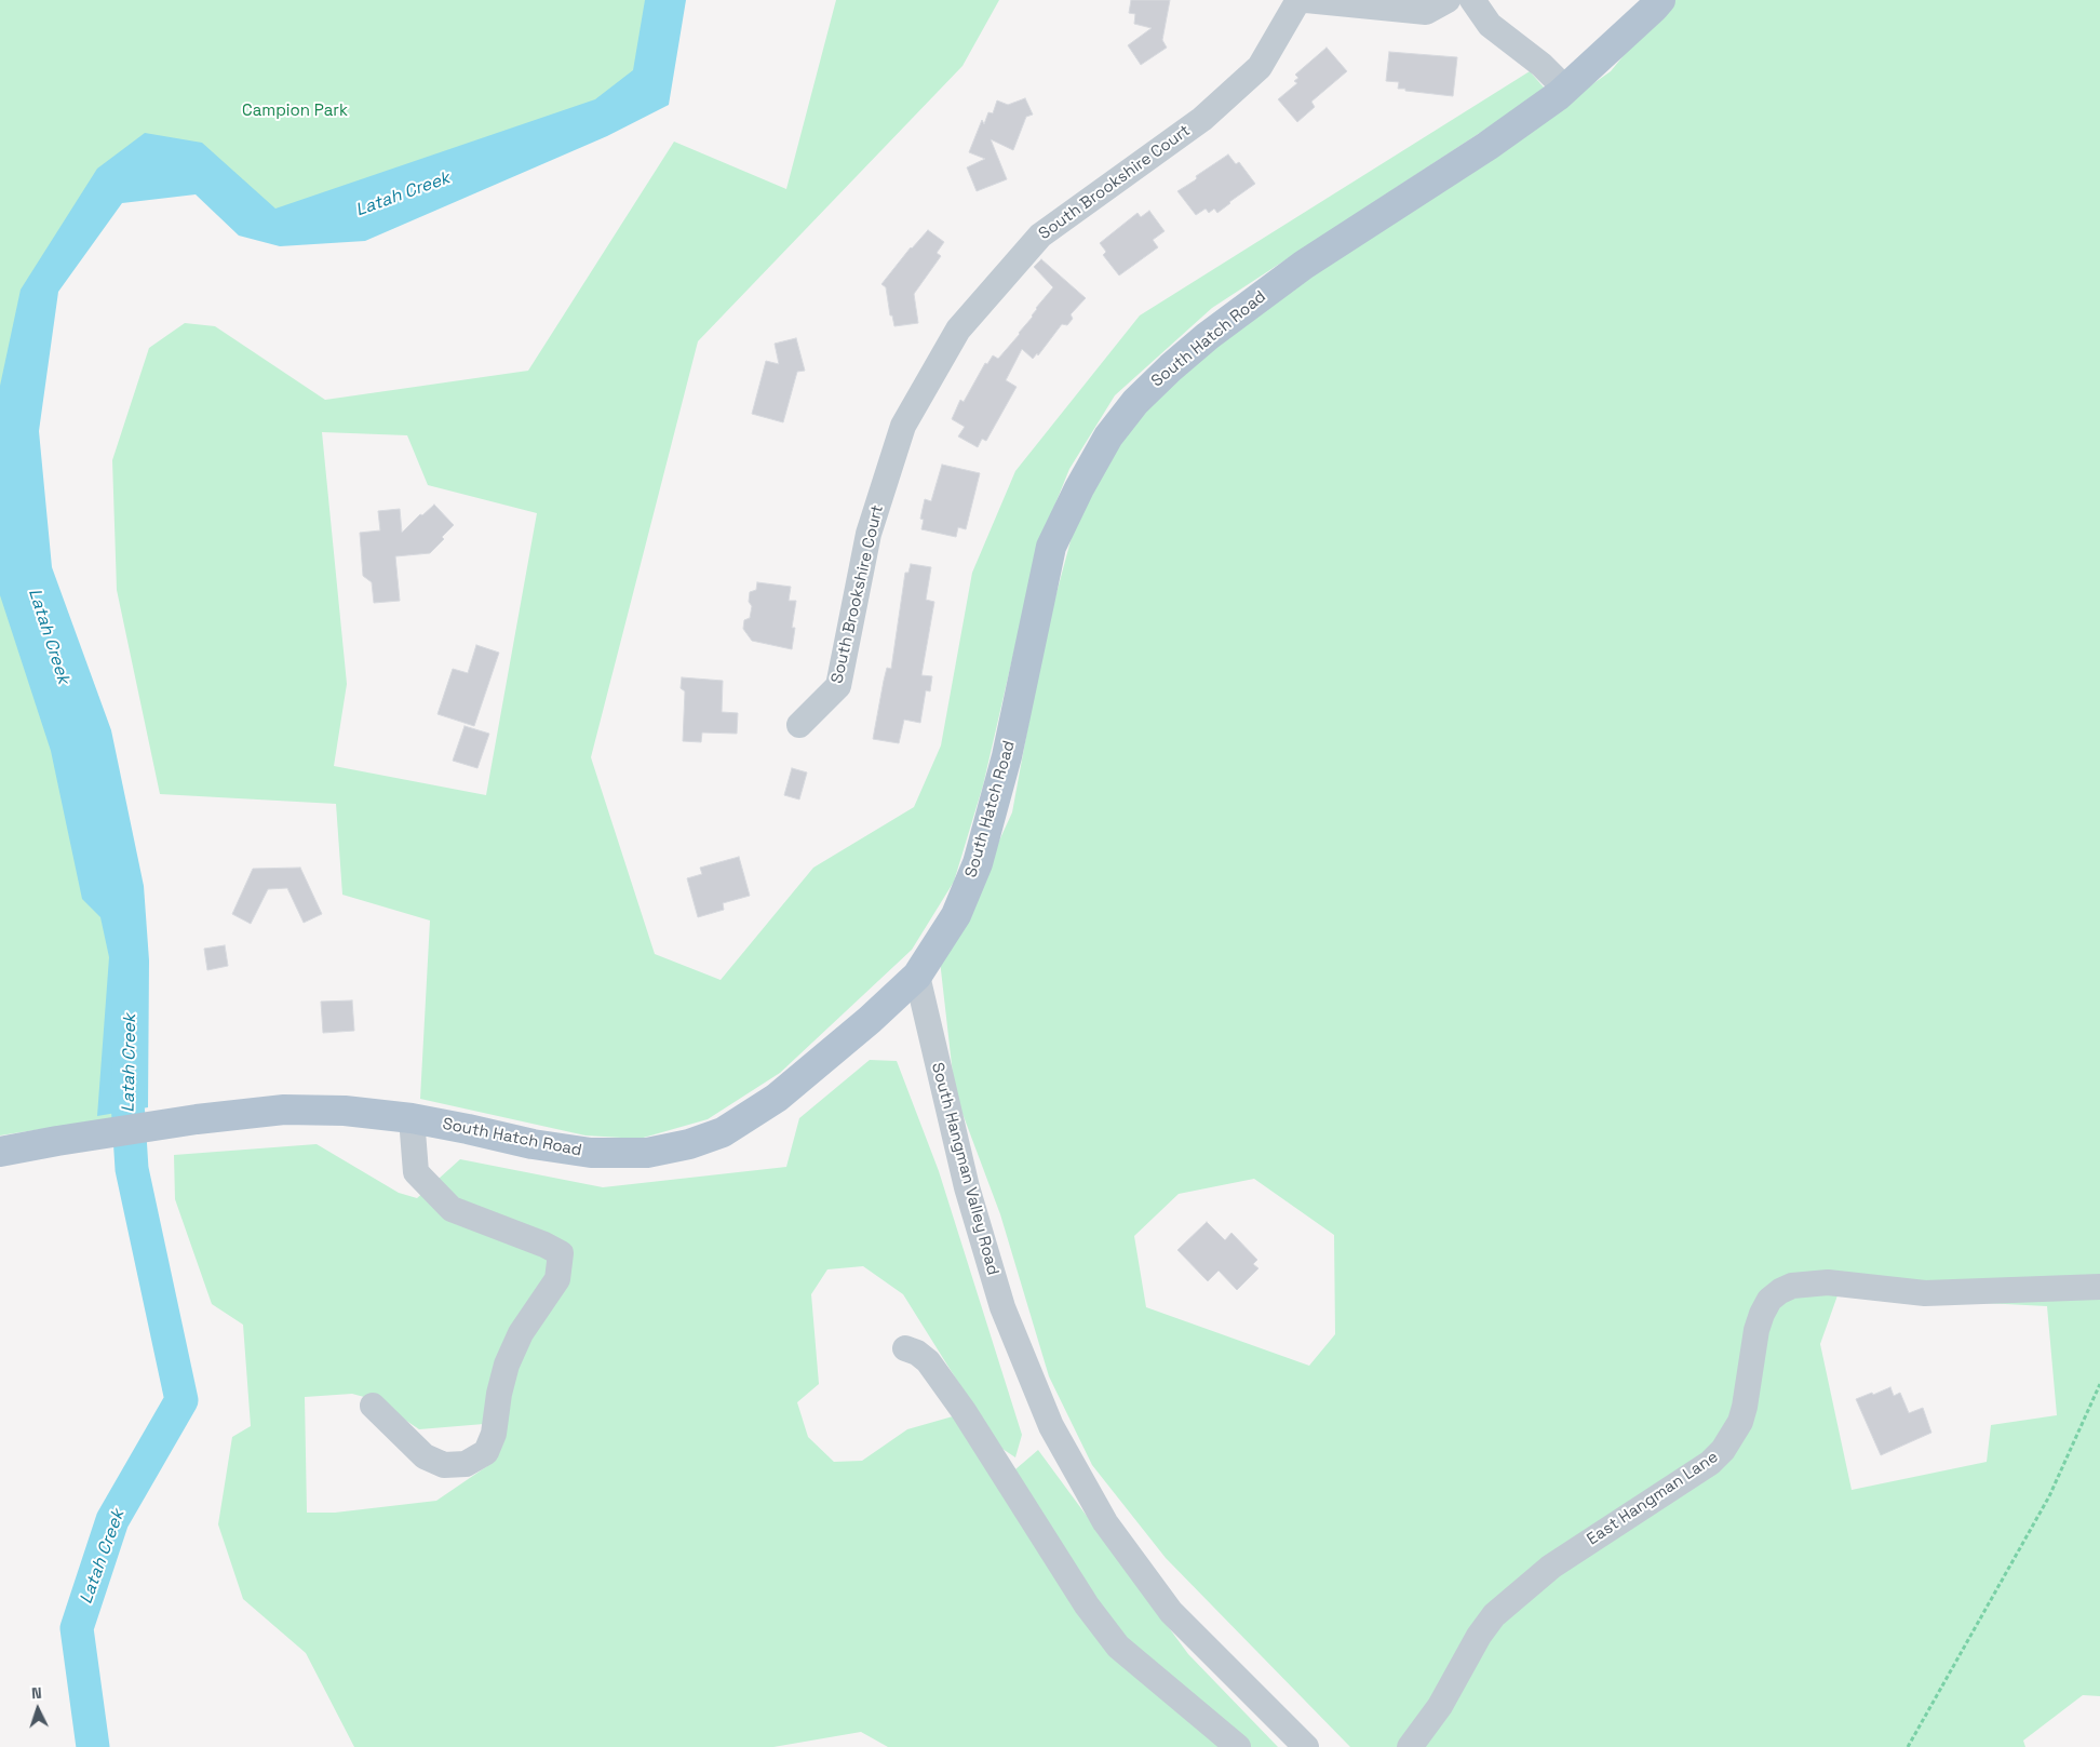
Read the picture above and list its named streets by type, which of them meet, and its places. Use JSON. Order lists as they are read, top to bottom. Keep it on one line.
{"streets":{"main road":["South Hatch Road"],"street":["South Brookshire Court","South Hangman Valley Road","East Hangman Lane"]},"crossings":[["South Hatch Road","South Hangman Valley Road"]],"water":["Latah Creek"],"parks":["Campion Park"],"north":"top"}
